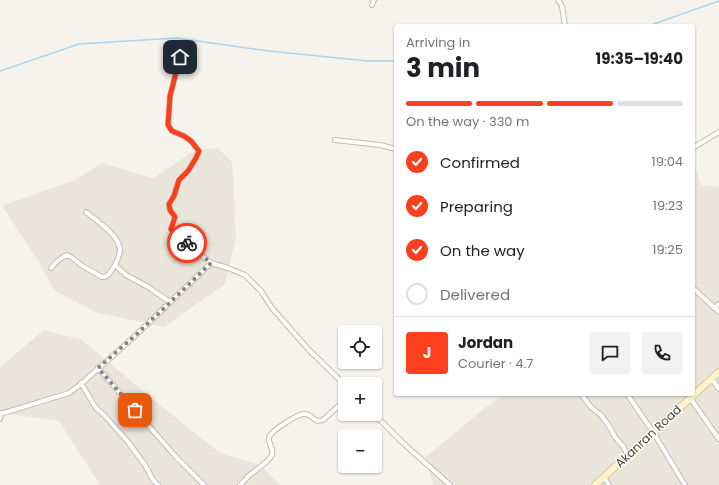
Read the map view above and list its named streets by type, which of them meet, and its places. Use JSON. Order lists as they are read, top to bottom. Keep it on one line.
{"streets":{"main road":["Akanran Road"]},"page":{"heading":["3 min","Arriving in","19:35–19:40"],"panel":["Jordan","Courier · 4.7"],"bar":"On the way · 330 m","list":[["Confirmed","19:04"],["Preparing","19:23"],["On the way","19:25"],"Delivered"],"map_buttons":["+","−"],"round":"J"}}
